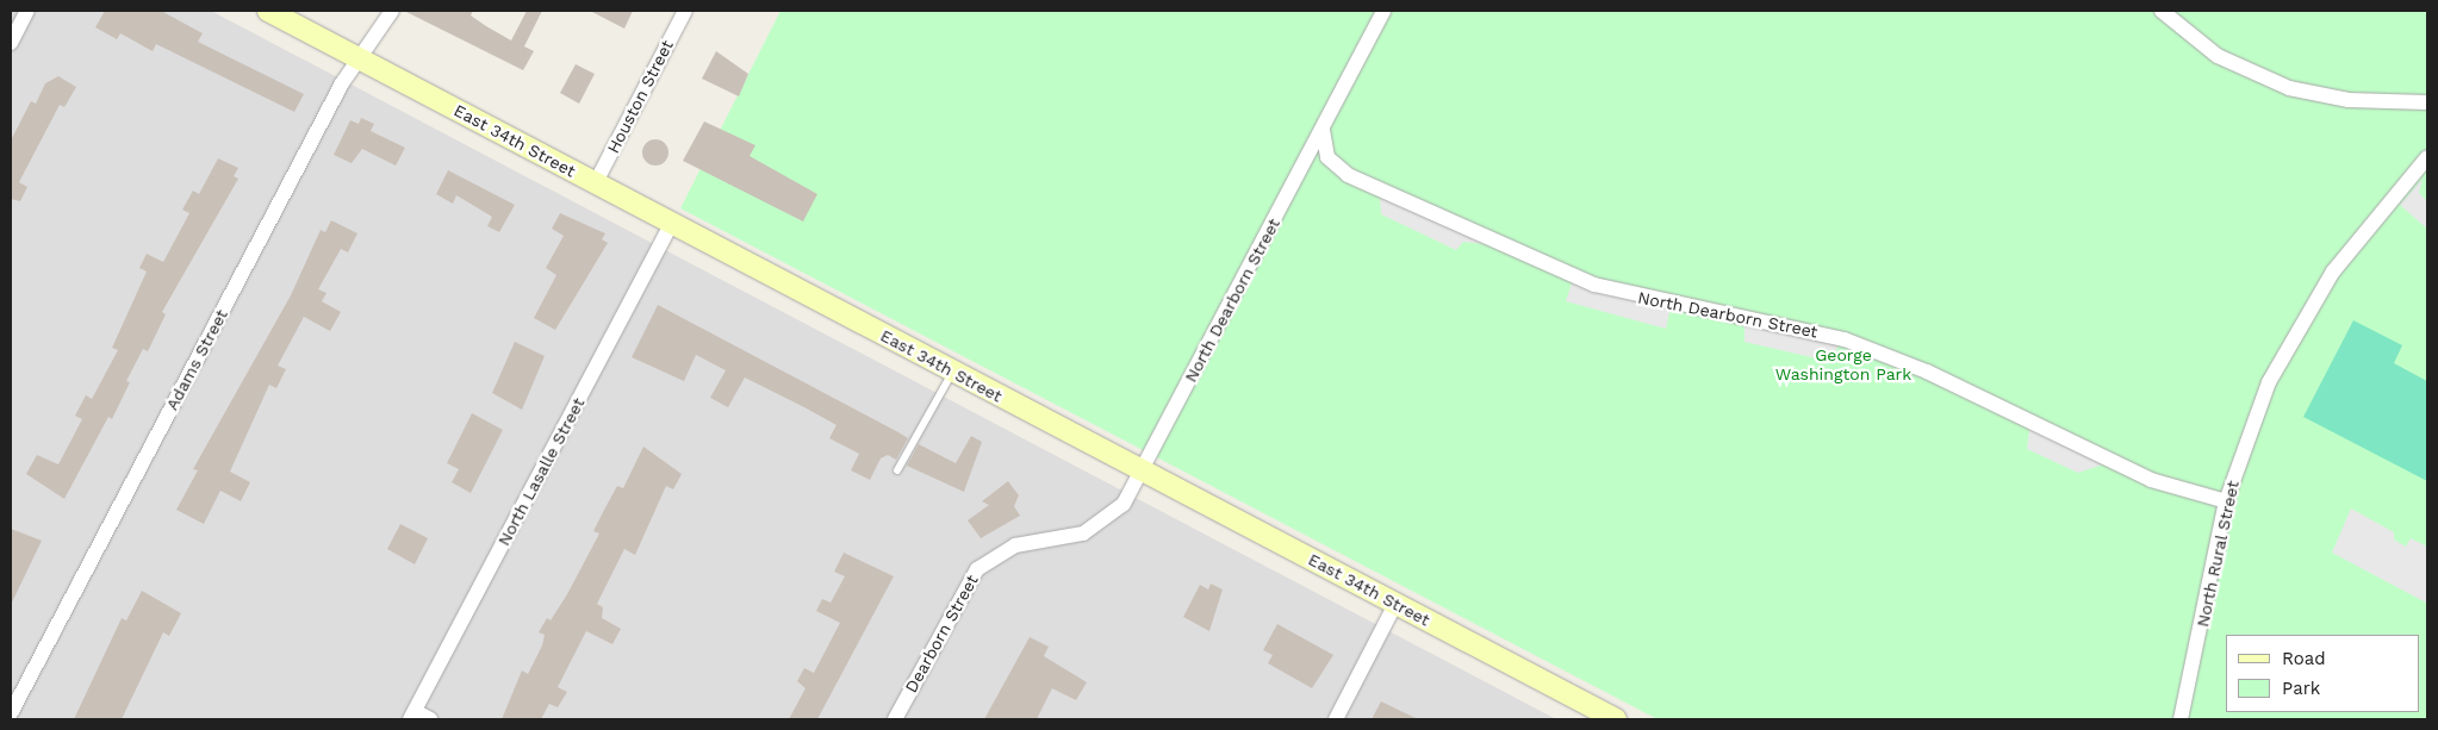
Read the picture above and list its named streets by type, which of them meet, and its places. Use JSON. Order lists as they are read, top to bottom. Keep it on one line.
{"streets":{"main road":["East 34th Street"],"street":["Houston Street","North Dearborn Street","Adams Street","North Lasalle Street","North Rural Street","Dearborn Street"]},"crossings":[["Houston Street","East 34th Street"],["East 34th Street","North Dearborn Street"],["East 34th Street","Adams Street"],["East 34th Street","North Lasalle Street"],["East 34th Street","Dearborn Street"],["North Dearborn Street","North Rural Street"],["North Dearborn Street","Dearborn Street"]],"parks":["George Washington Park"],"legend":["Road","Park"]}
